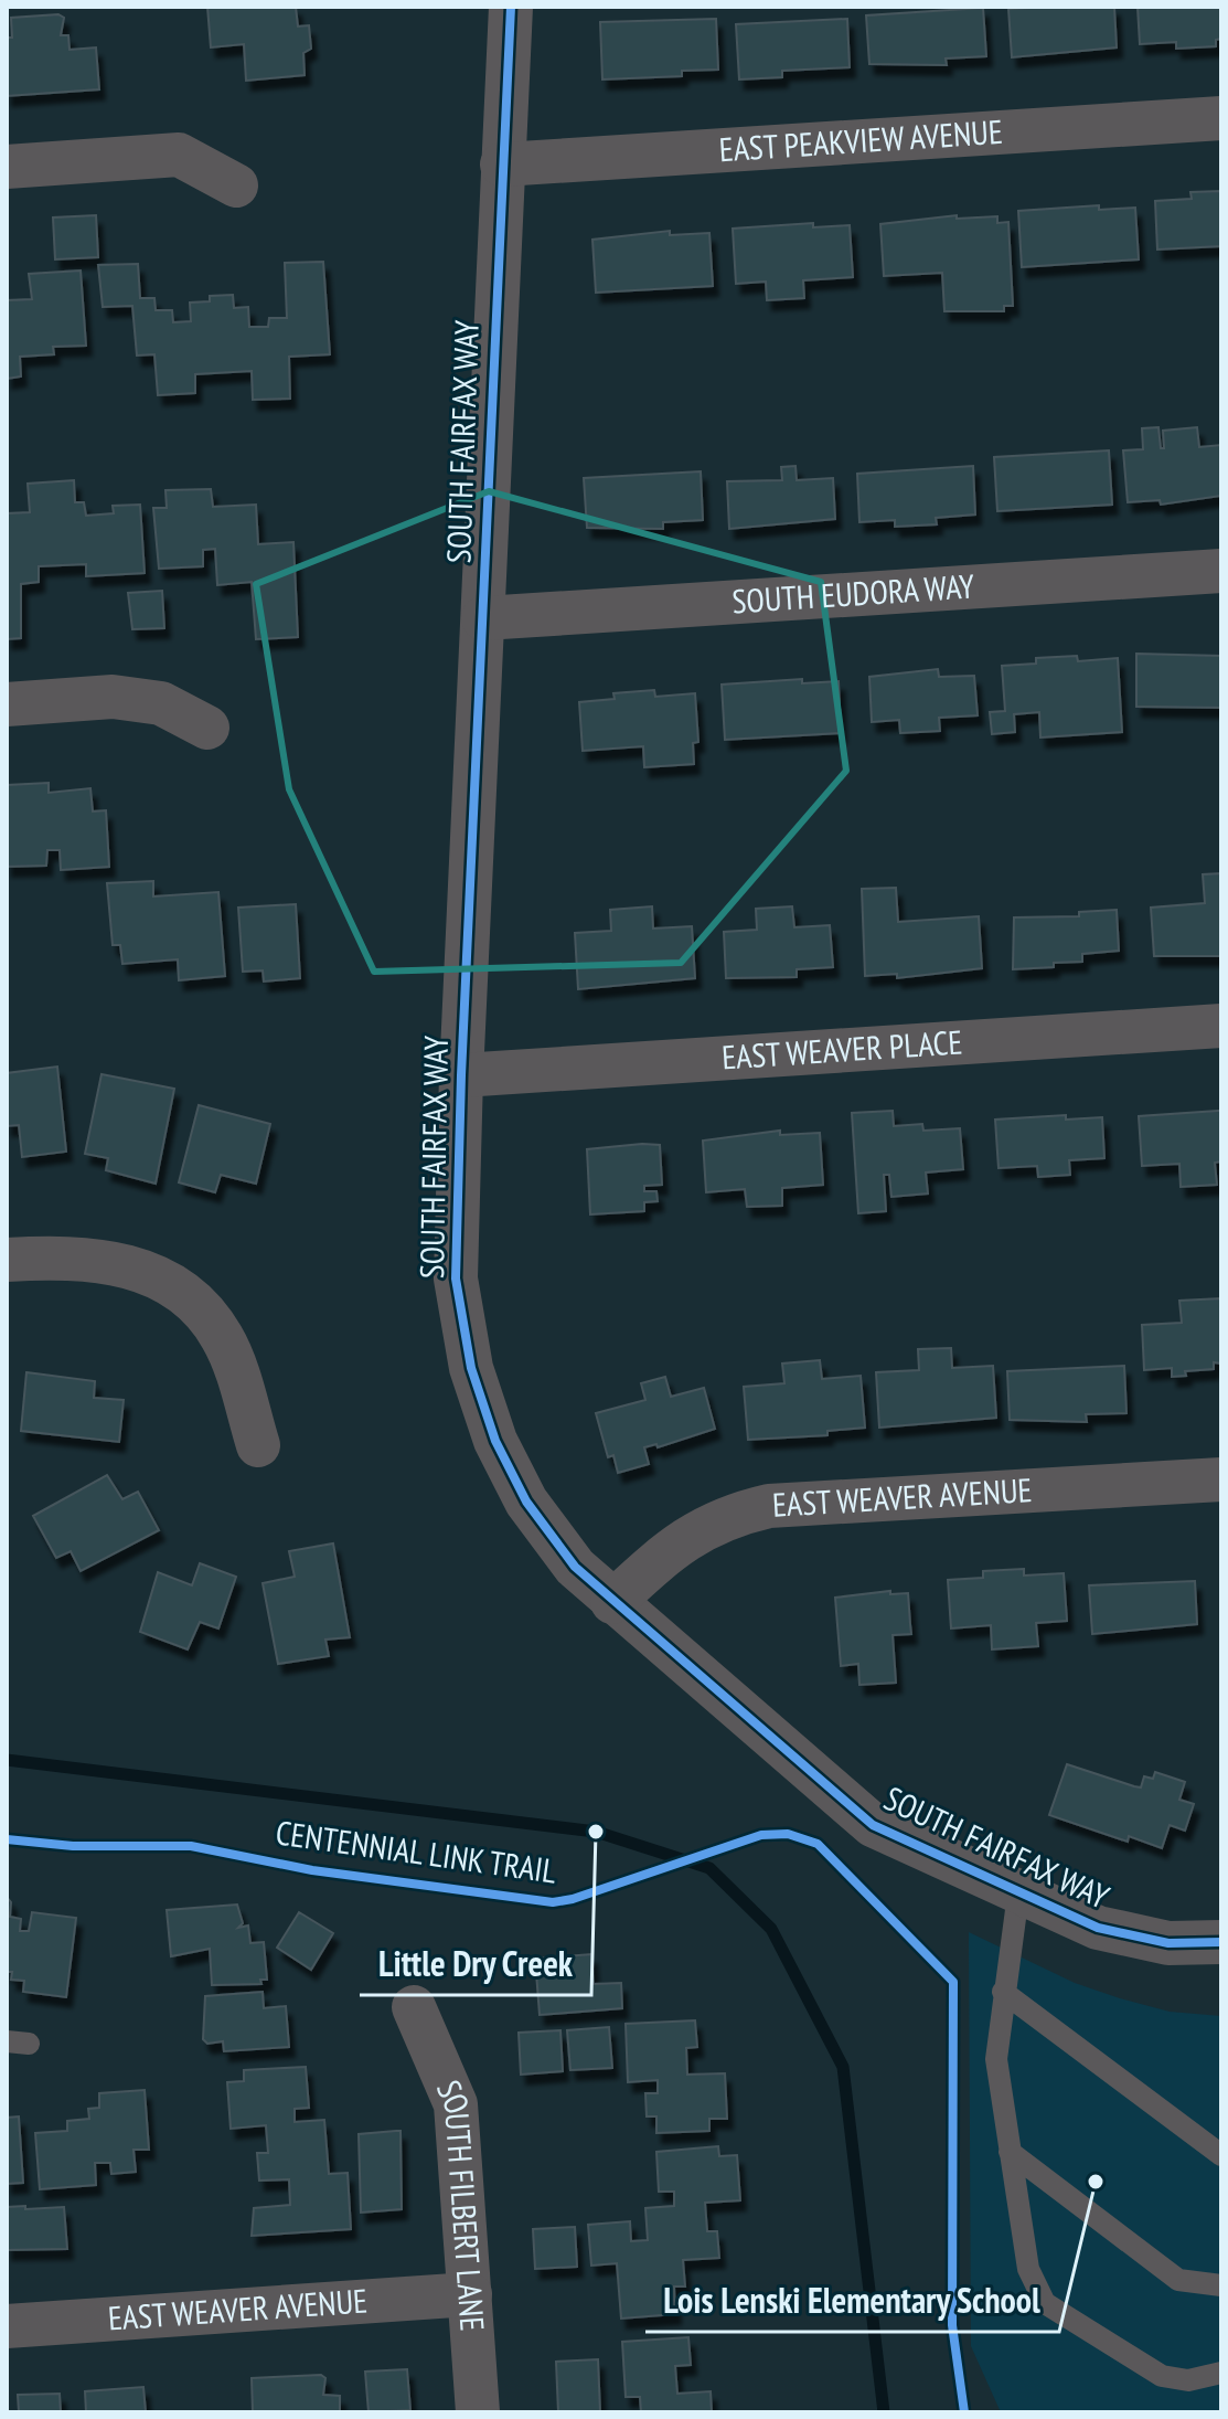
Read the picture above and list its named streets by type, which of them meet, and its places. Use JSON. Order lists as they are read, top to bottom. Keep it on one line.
{"streets":{"street":["EAST PEAKVIEW AVENUE","SOUTH FAIRFAX WAY","SOUTH EUDORA WAY","EAST WEAVER PLACE","EAST WEAVER AVENUE","SOUTH FILBERT LANE"],"cycle path":["CENTENNIAL LINK TRAIL"]},"crossings":[["EAST PEAKVIEW AVENUE","SOUTH FAIRFAX WAY"],["SOUTH FAIRFAX WAY","SOUTH EUDORA WAY"],["SOUTH FAIRFAX WAY","EAST WEAVER PLACE"],["SOUTH FAIRFAX WAY","EAST WEAVER AVENUE"],["EAST WEAVER AVENUE","SOUTH FILBERT LANE"]],"places":["Little Dry Creek","Lois Lenski Elementary School"]}
